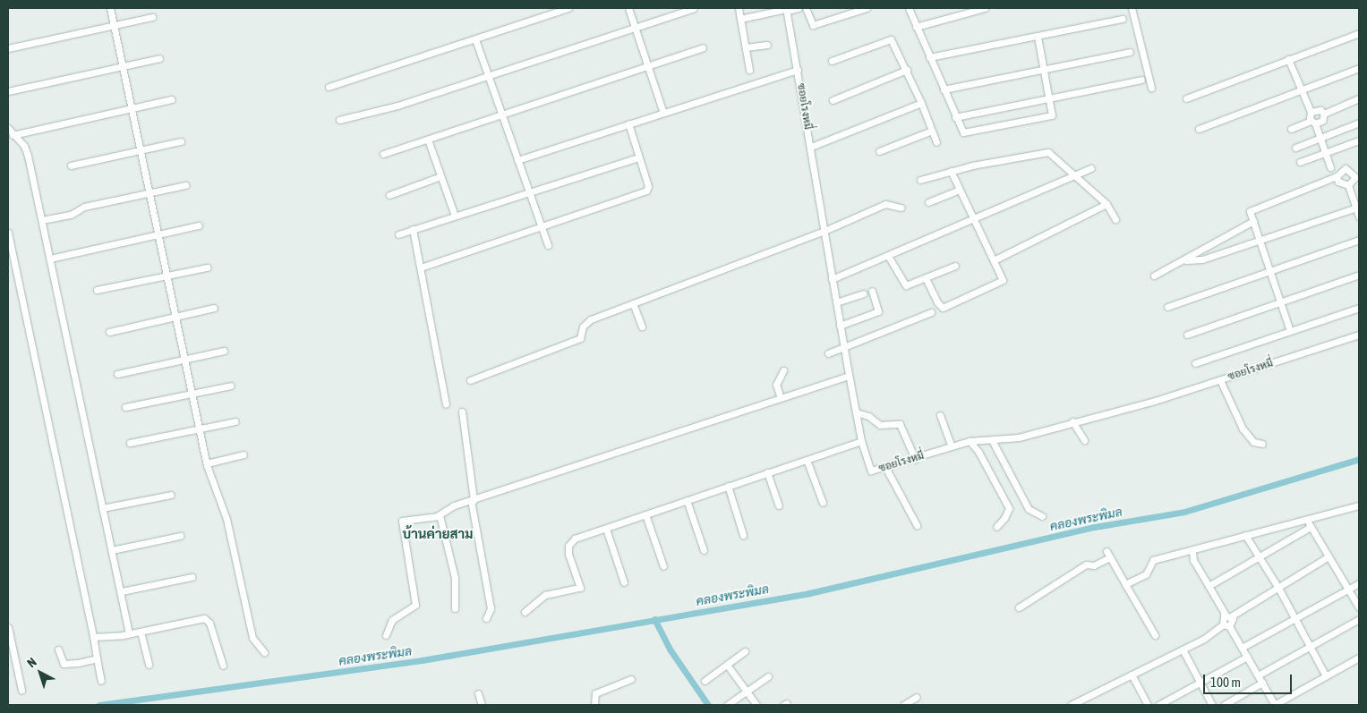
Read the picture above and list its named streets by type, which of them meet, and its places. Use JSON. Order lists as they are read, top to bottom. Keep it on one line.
{"streets":{"street":["ซอยโรงหมี่"]},"districts":["บ้านค่ายสาม"],"water":["คลองพระพิมล"],"scale_bar":"100 m","north":"top left"}
